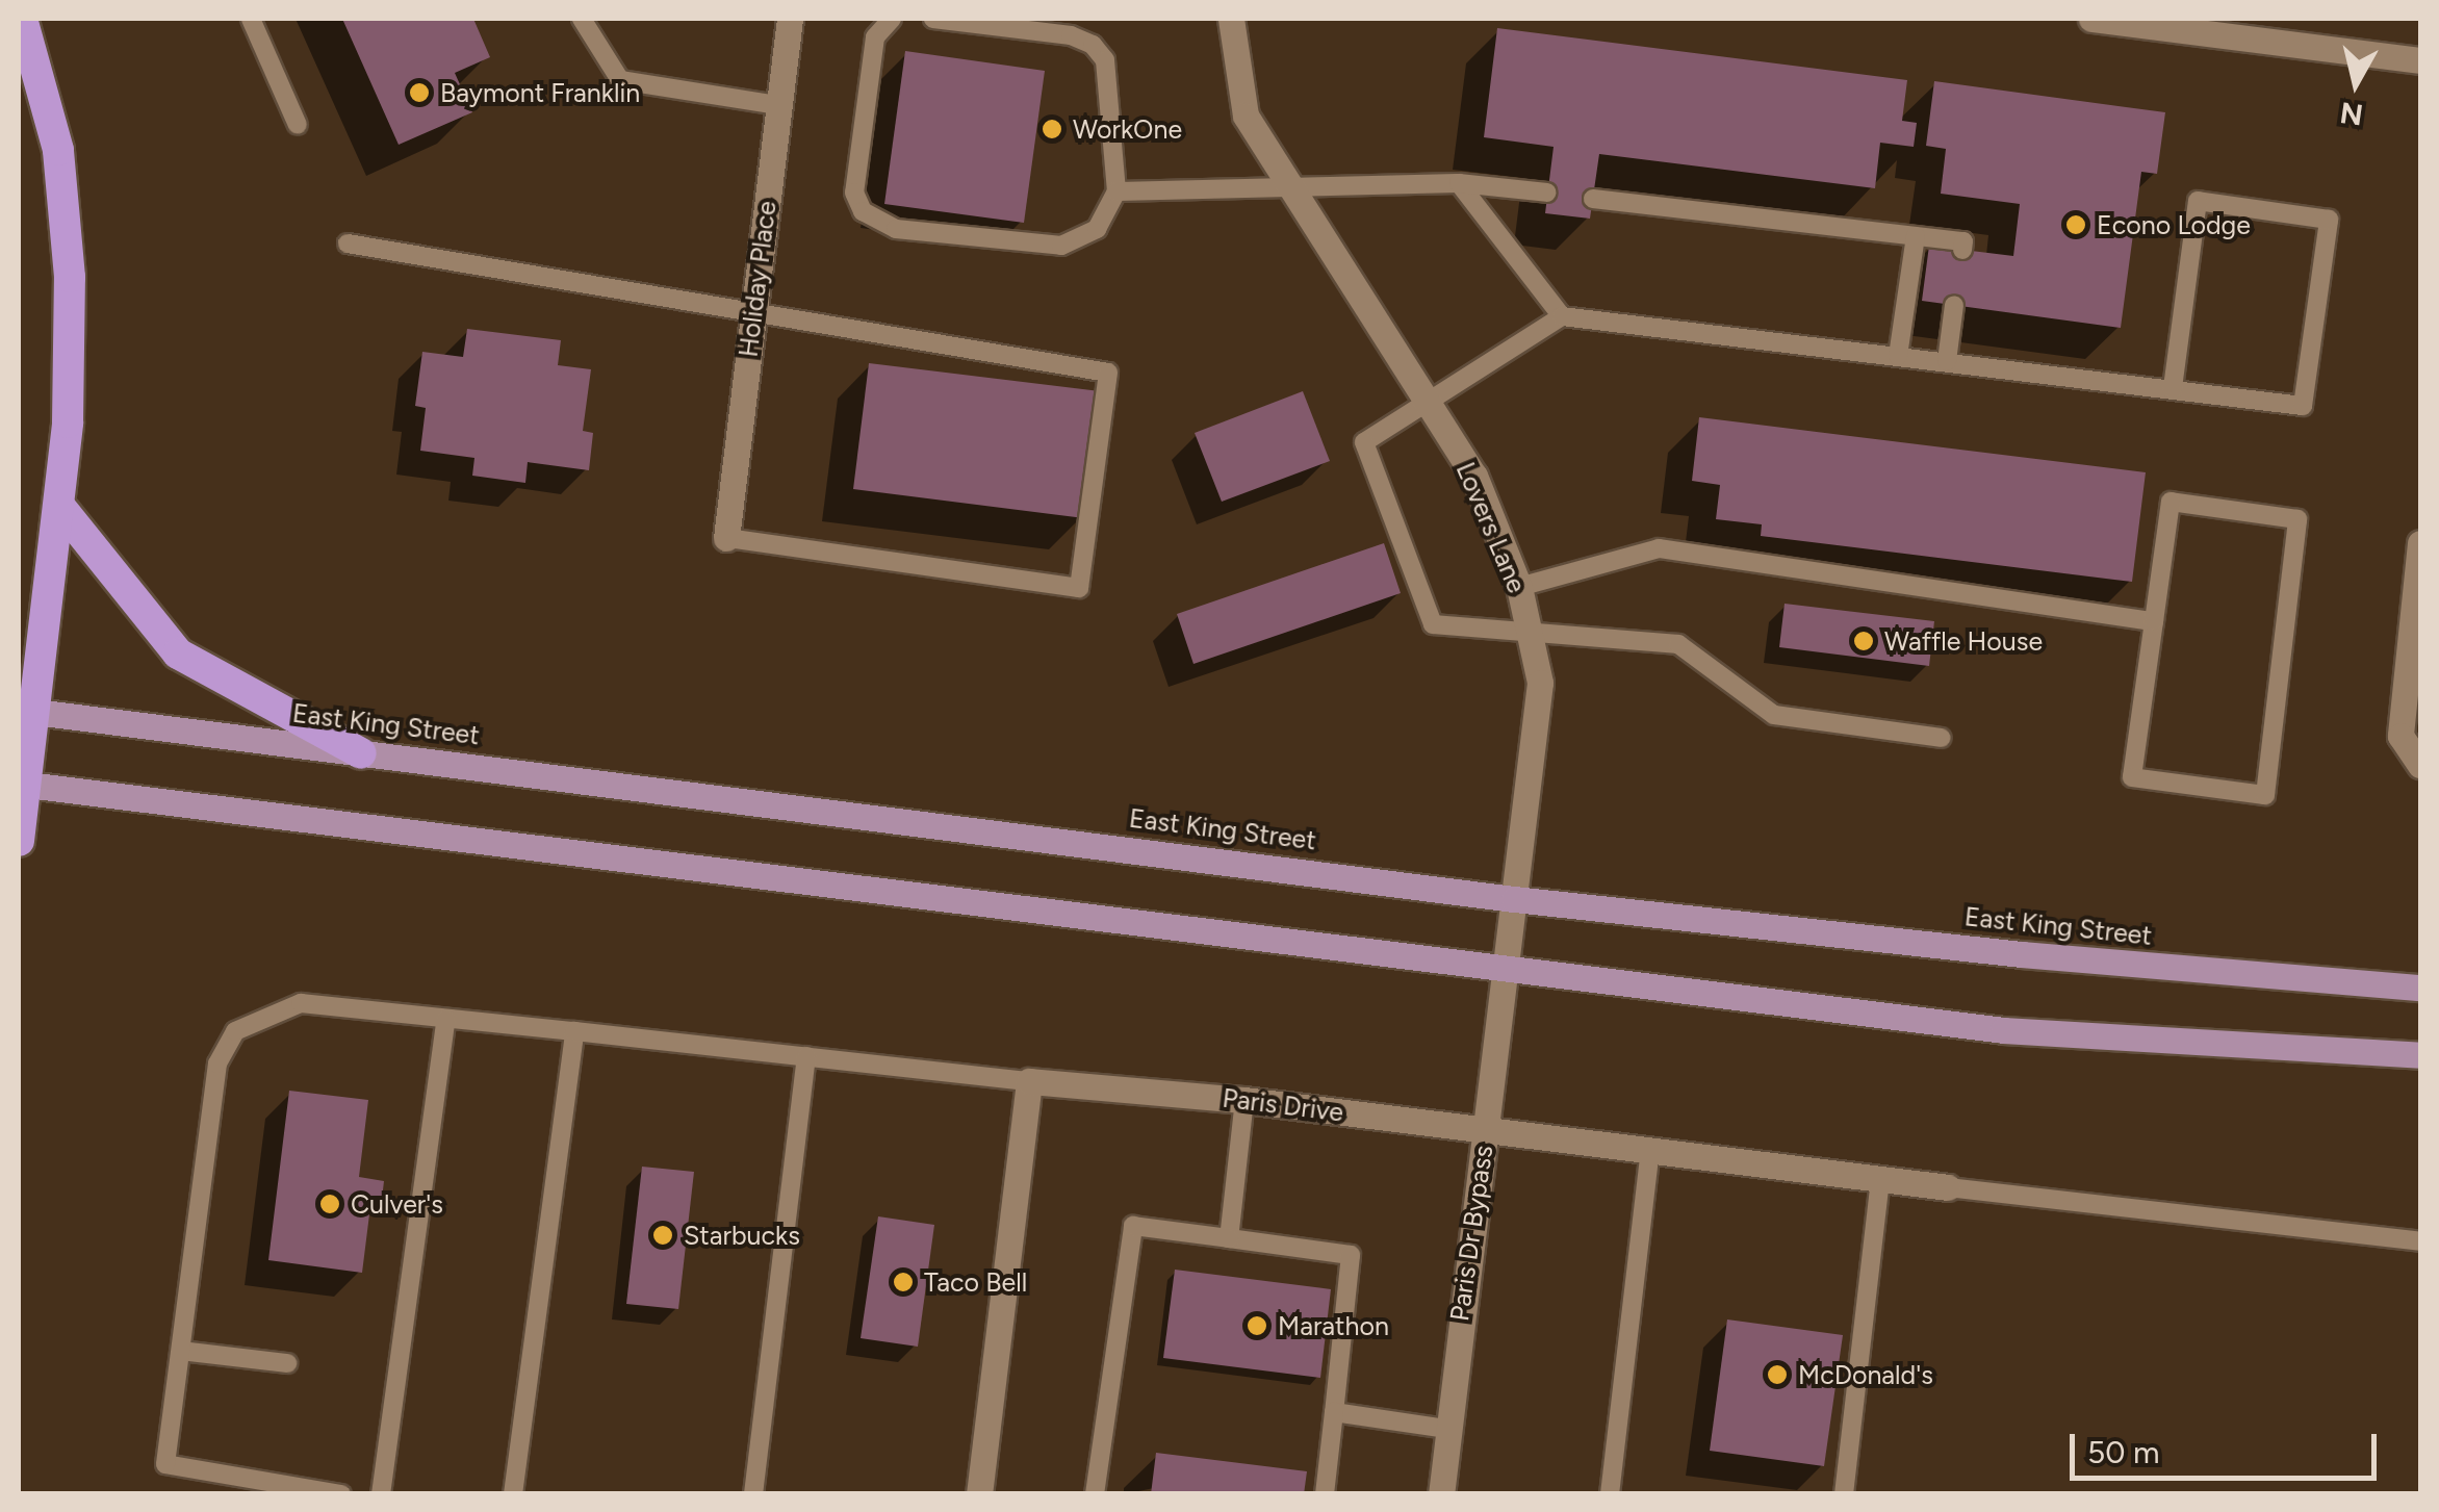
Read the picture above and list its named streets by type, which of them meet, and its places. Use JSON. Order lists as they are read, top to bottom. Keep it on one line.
{"streets":{"main road":["East King Street"],"street":["Holiday Place","Lovers Lane","Paris Drive","Paris Dr Bypass"]},"crossings":[["Lovers Lane","East King Street"],["Lovers Lane","Paris Dr Bypass"],["Paris Drive","Paris Dr Bypass"]],"places":["Baymont Franklin","WorkOne","Econo Lodge","Waffle House","Culver's","Starbucks","Taco Bell","Marathon","McDonald's"],"scale_bar":"50 m","north":"bottom"}
